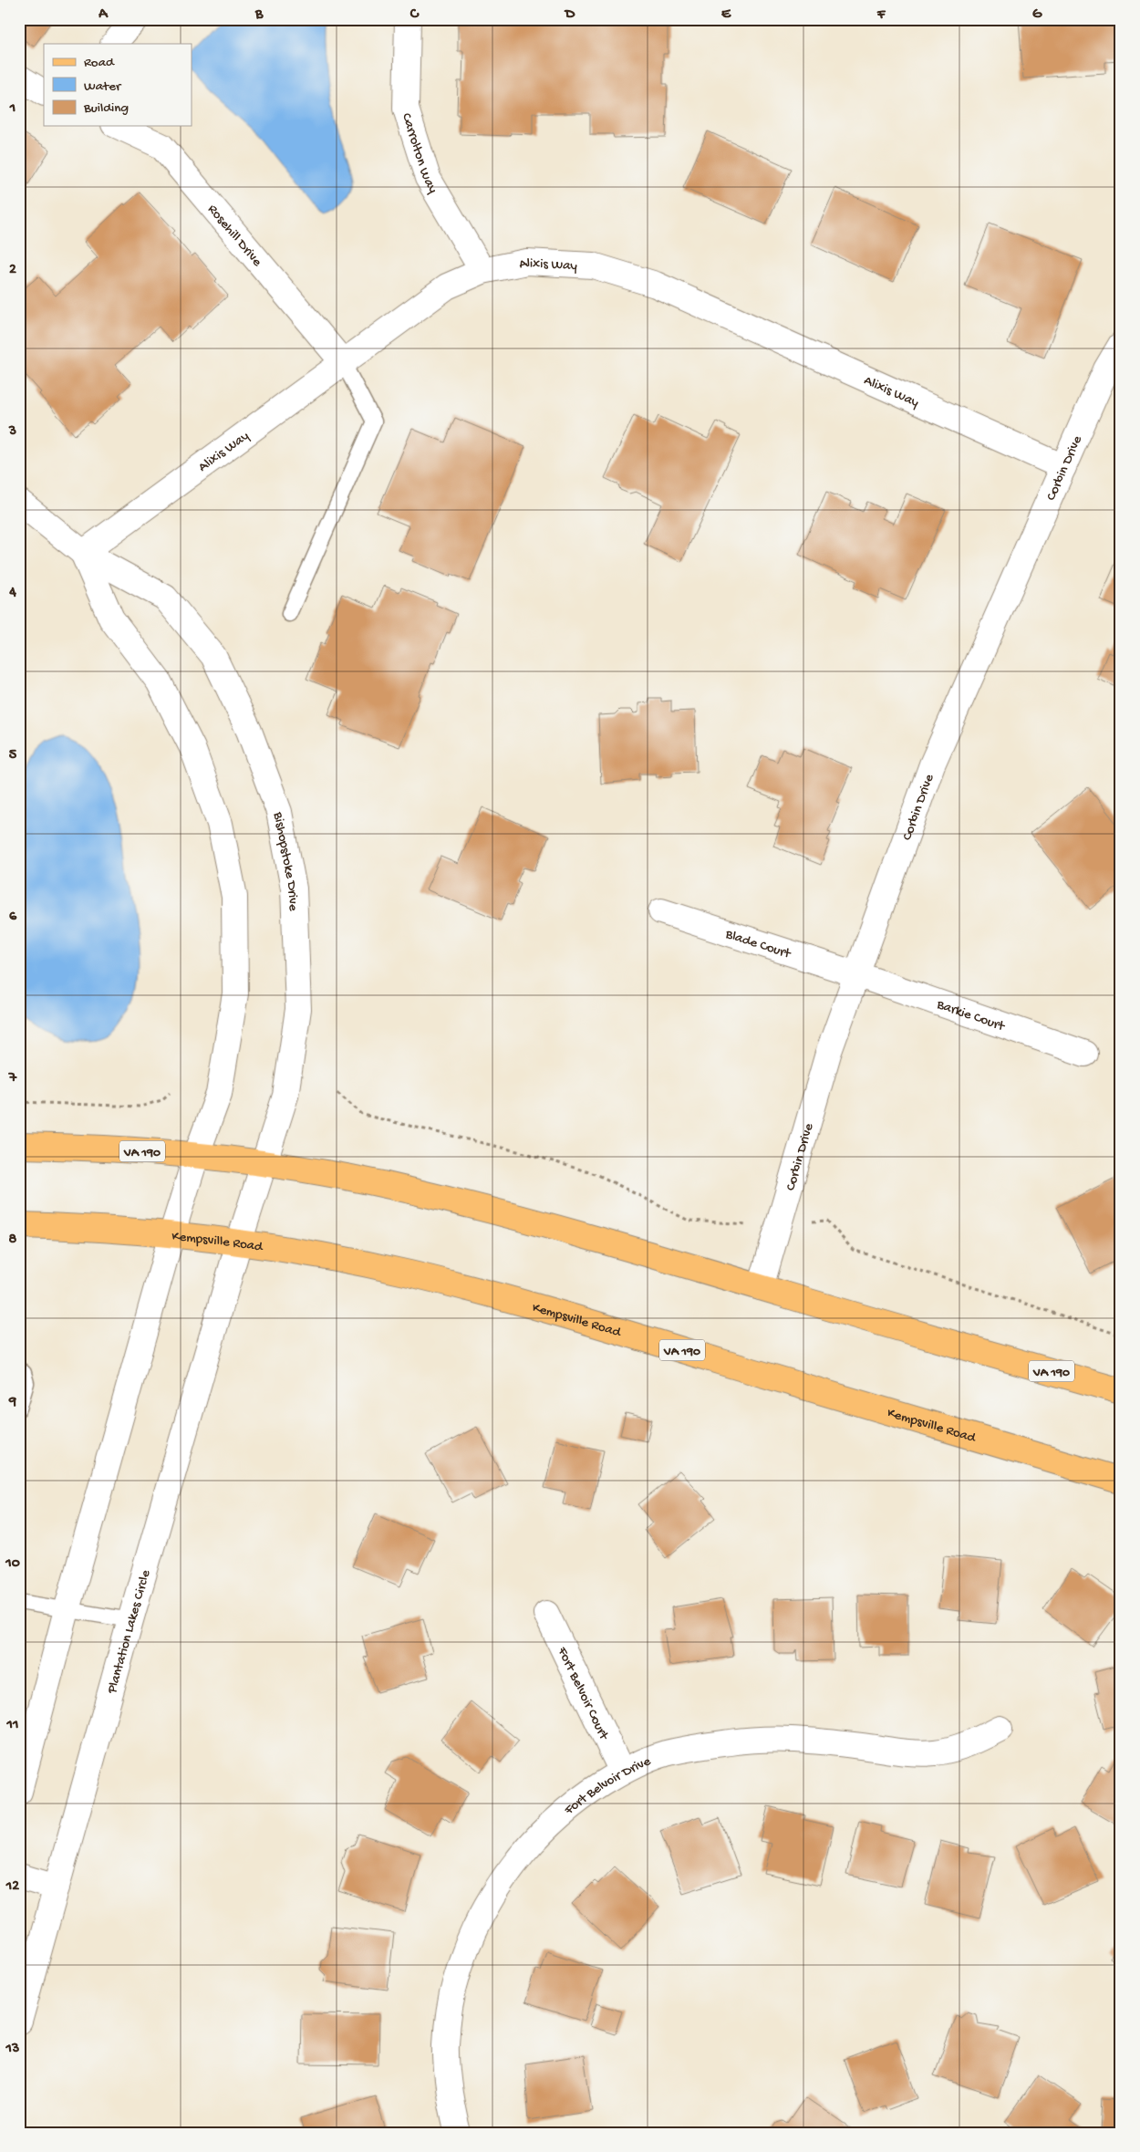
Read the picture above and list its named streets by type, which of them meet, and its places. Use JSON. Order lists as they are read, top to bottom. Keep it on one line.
{"streets":{"main road":["VA 190","Kempsville Road"],"street":["Carrolton Way","Rosehill Drive","Alixis Way","Corbin Drive","Bishopstoke Drive","Blade Court","Barkie Court","Plantation Lakes Circle","Fort Belvoir Court","Fort Belvoir Drive"]},"crossings":[["Carrolton Way","Alixis Way"],["Rosehill Drive","Alixis Way"],["Alixis Way","Corbin Drive"],["Alixis Way","Bishopstoke Drive"],["Corbin Drive","Blade Court"],["Corbin Drive","Barkie Court"],["Corbin Drive","VA 190"],["Bishopstoke Drive","VA 190"],["Bishopstoke Drive","Kempsville Road"],["Bishopstoke Drive","Plantation Lakes Circle"],["Blade Court","Barkie Court"],["Kempsville Road","Plantation Lakes Circle"],["Fort Belvoir Court","Fort Belvoir Drive"]],"legend":["Road","Water","Building"],"grid":{"columns":["A","B","C","D","E","F","G"],"rows":["1","2","3","4","5","6","7","8","9","10","11","12","13"]}}
